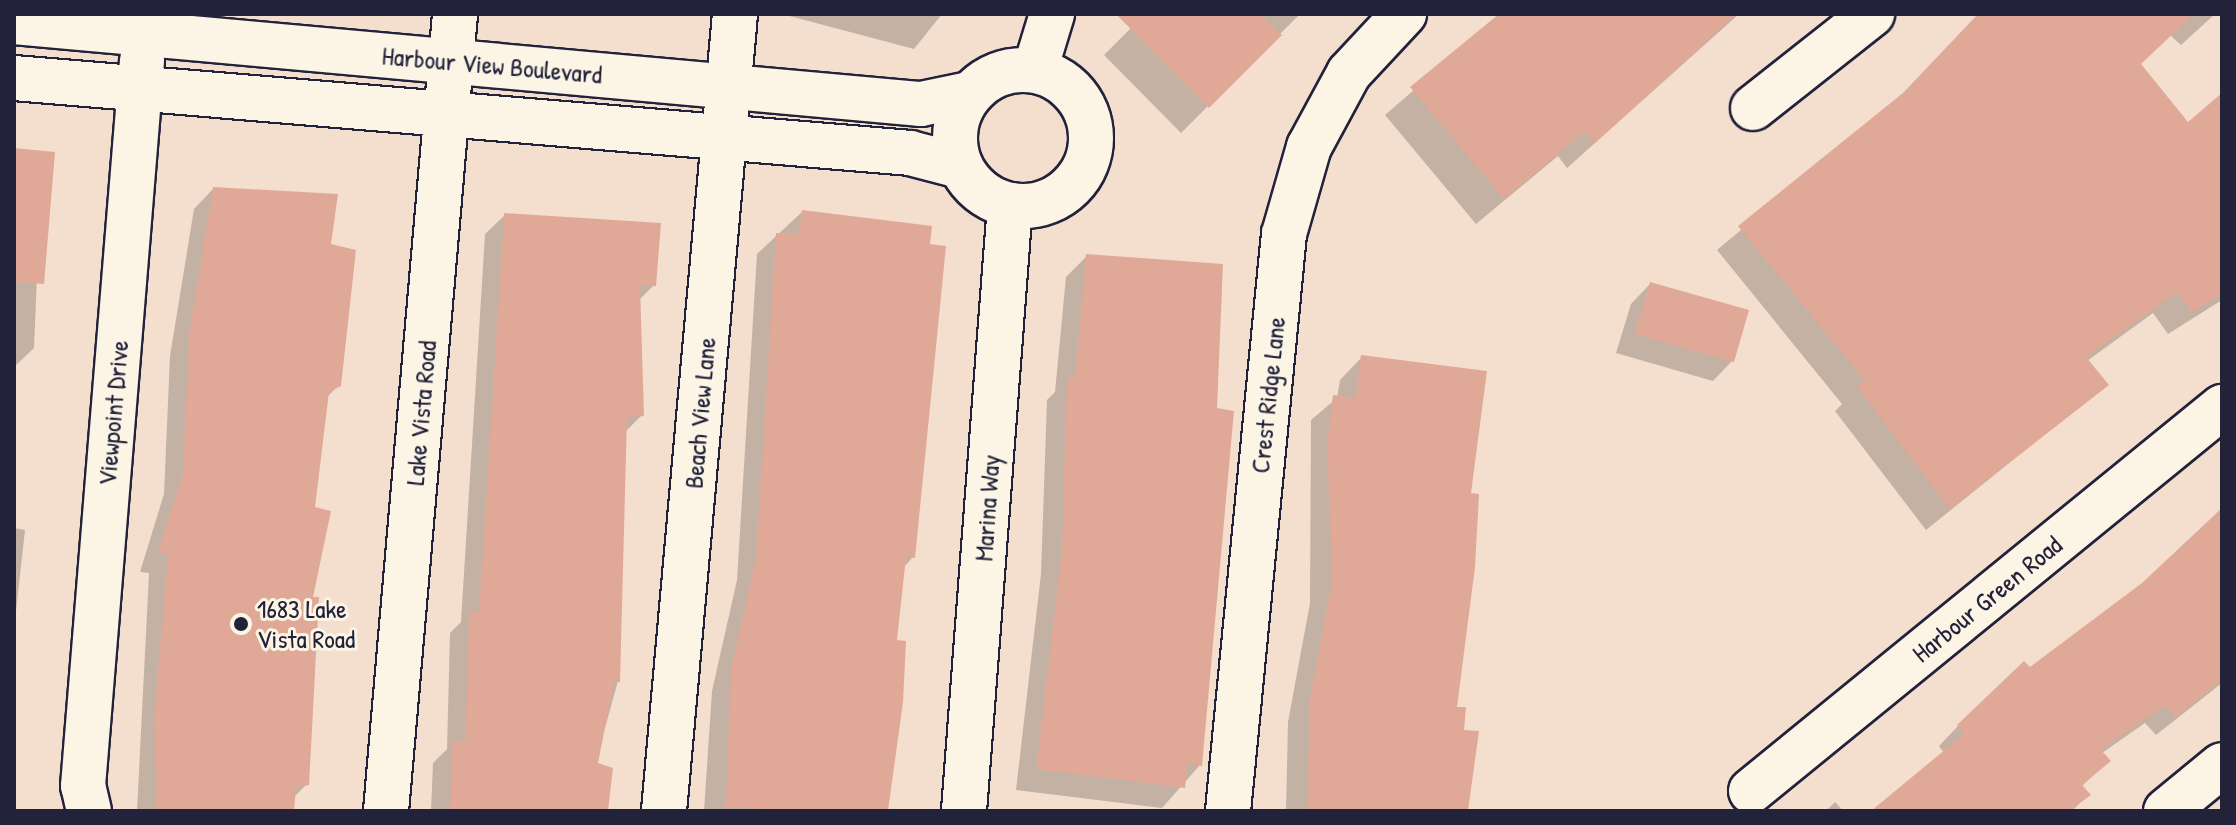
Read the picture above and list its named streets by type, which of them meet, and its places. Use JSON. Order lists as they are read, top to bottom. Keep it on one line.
{"streets":{"street":["Harbour View Boulevard","Crest Ridge Lane","Viewpoint Drive","Lake Vista Road","Beach View Lane","Marina Way","Harbour Green Road"]},"crossings":[["Harbour View Boulevard","Viewpoint Drive"],["Harbour View Boulevard","Lake Vista Road"],["Harbour View Boulevard","Beach View Lane"],["Harbour View Boulevard","Marina Way"]],"places":["1683 Lake Vista Road"]}
